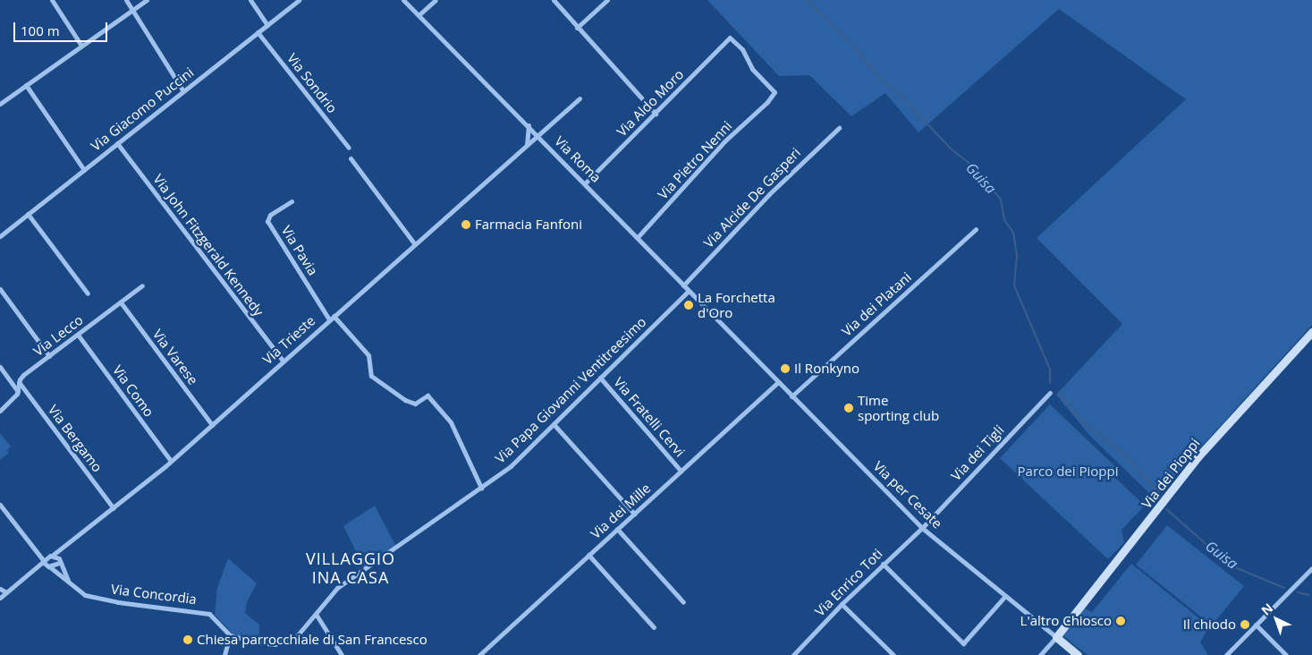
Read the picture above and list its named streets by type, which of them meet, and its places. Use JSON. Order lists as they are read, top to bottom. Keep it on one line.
{"streets":{"street":["Via Sondrio","Via Aldo Moro","Via Giacomo Puccini","Via Roma","Via Pietro Nenni","Via Alcide De Gasperi","Via John Fitzgerald Kennedy","Via Pavia","Via dei Platani","Via Lecco","Via Trieste","Via Varese","Via Papa Giovanni Ventitreesimo","Via Como","Via Fratelli Cervi","Via Bergamo","Via dei Tigli","Via dei Pioppi","Via per Cesate","Via dei Mille","Via Enrico Toti","Via Concordia"]},"crossings":[["Via Sondrio","Via Giacomo Puccini"],["Via Aldo Moro","Via Roma"],["Via Aldo Moro","Via Pietro Nenni"],["Via Giacomo Puccini","Via John Fitzgerald Kennedy"],["Via Roma","Via Pietro Nenni"],["Via Roma","Via Alcide De Gasperi"],["Via Roma","Via Trieste"],["Via Roma","Via Papa Giovanni Ventitreesimo"],["Via Roma","Via per Cesate"],["Via John Fitzgerald Kennedy","Via Trieste"],["Via Pavia","Via Trieste"],["Via dei Platani","Via per Cesate"],["Via Lecco","Via Varese"],["Via Lecco","Via Como"],["Via Lecco","Via Bergamo"],["Via Trieste","Via Varese"],["Via Trieste","Via Como"],["Via Trieste","Via Bergamo"],["Via Trieste","Via Concordia"],["Via Papa Giovanni Ventitreesimo","Via Fratelli Cervi"],["Via Papa Giovanni Ventitreesimo","Via Concordia"],["Via Fratelli Cervi","Via dei Mille"],["Via dei Tigli","Via per Cesate"],["Via dei Tigli","Via Enrico Toti"],["Via dei Pioppi","Via per Cesate"],["Via per Cesate","Via dei Mille"],["Via per Cesate","Via Enrico Toti"]],"districts":["VILLAGGIO INA CASA"],"water":["Guisa"],"parks":["Parco dei Pioppi"],"places":["Farmacia Fanfoni","La Forchetta d'Oro","Il Ronkyno","Time sporting club","L'altro Chiosco","Il chiodo","Chiesa parrocchiale di San Francesco"],"scale_bar":"100 m","north":"top left"}
